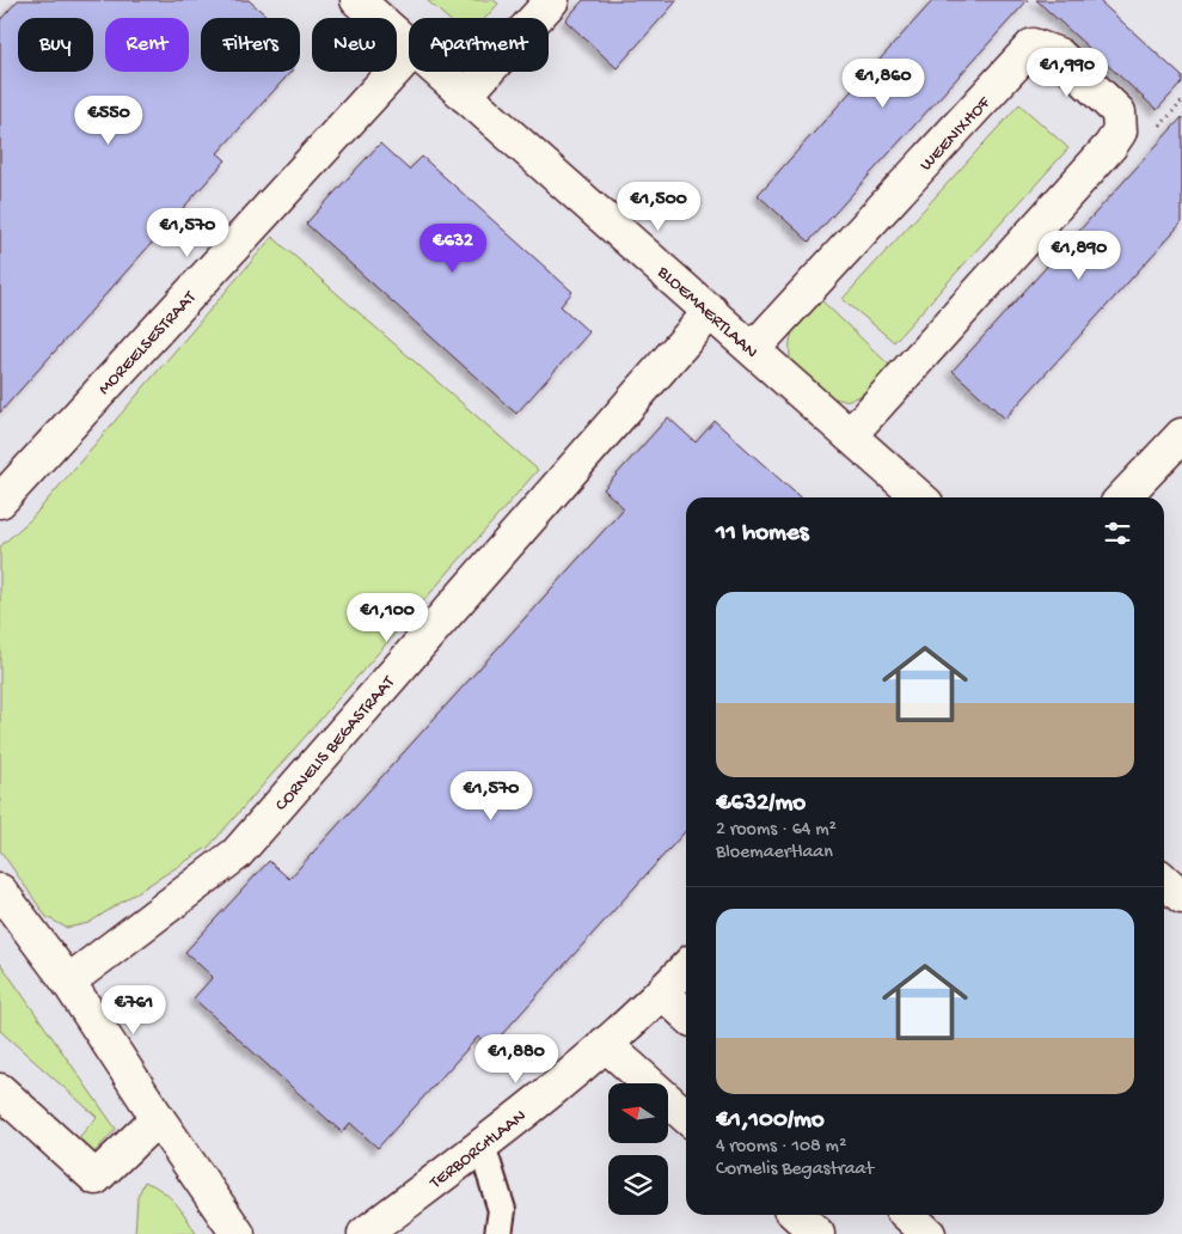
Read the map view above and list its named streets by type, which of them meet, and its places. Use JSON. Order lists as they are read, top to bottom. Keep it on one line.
{"streets":{"street":["WEENIXHOF","BLOEMAERTLAAN","MOREELSESTRAAT","CORNELIS BEGASTRAAT","TERBORCHLAAN"]},"crossings":[["WEENIXHOF","BLOEMAERTLAAN"],["BLOEMAERTLAAN","CORNELIS BEGASTRAAT"]],"north":"left","page":{"chip":["Buy","Rent","Filters","New","Apartment"],"price":["€1,990","€1,860","€550","€1,500","€1,570","€632","€1,890","€1,100","€1,570","€761","€1,880"],"heading":"11 homes","list":[{"name":"€632/mo","note":"2 rooms · 64 m² · Bloemaertlaan"},{"name":"€1,100/mo","note":"4 rooms · 108 m² · Cornelis Begastraat"}]}}
